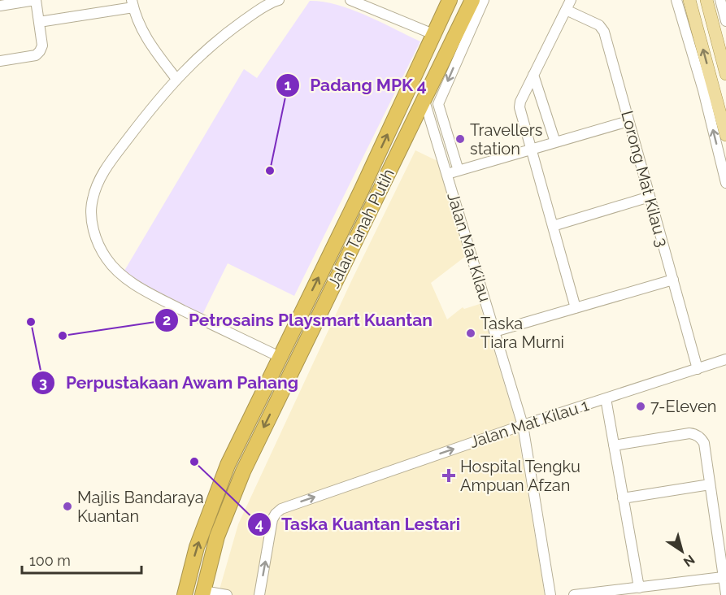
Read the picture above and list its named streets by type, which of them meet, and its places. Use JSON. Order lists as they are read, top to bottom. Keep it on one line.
{"streets":{"highway":["Jalan Tanah Putih"],"street":["Lorong Mat Kilau 3","Jalan Mat Kilau","Jalan Mat Kilau 1"]},"crossings":[["Lorong Mat Kilau 3","Jalan Mat Kilau 1"],["Jalan Tanah Putih","Jalan Mat Kilau"],["Jalan Mat Kilau","Jalan Mat Kilau 1"]],"one_way":["Jalan Mat Kilau 1"],"places":{"other":["Travellers station","Padang MPK 4","Perpustakaan Awam Pahang","Taska Tiara Murni","Petrosains Playsmart Kuantan","7-Eleven","Taska Kuantan Lestari","Majlis Bandaraya Kuantan"],"health":["Hospital Tengku Ampuan Afzan"]},"scale_bar":"100 m","north":"bottom right"}
